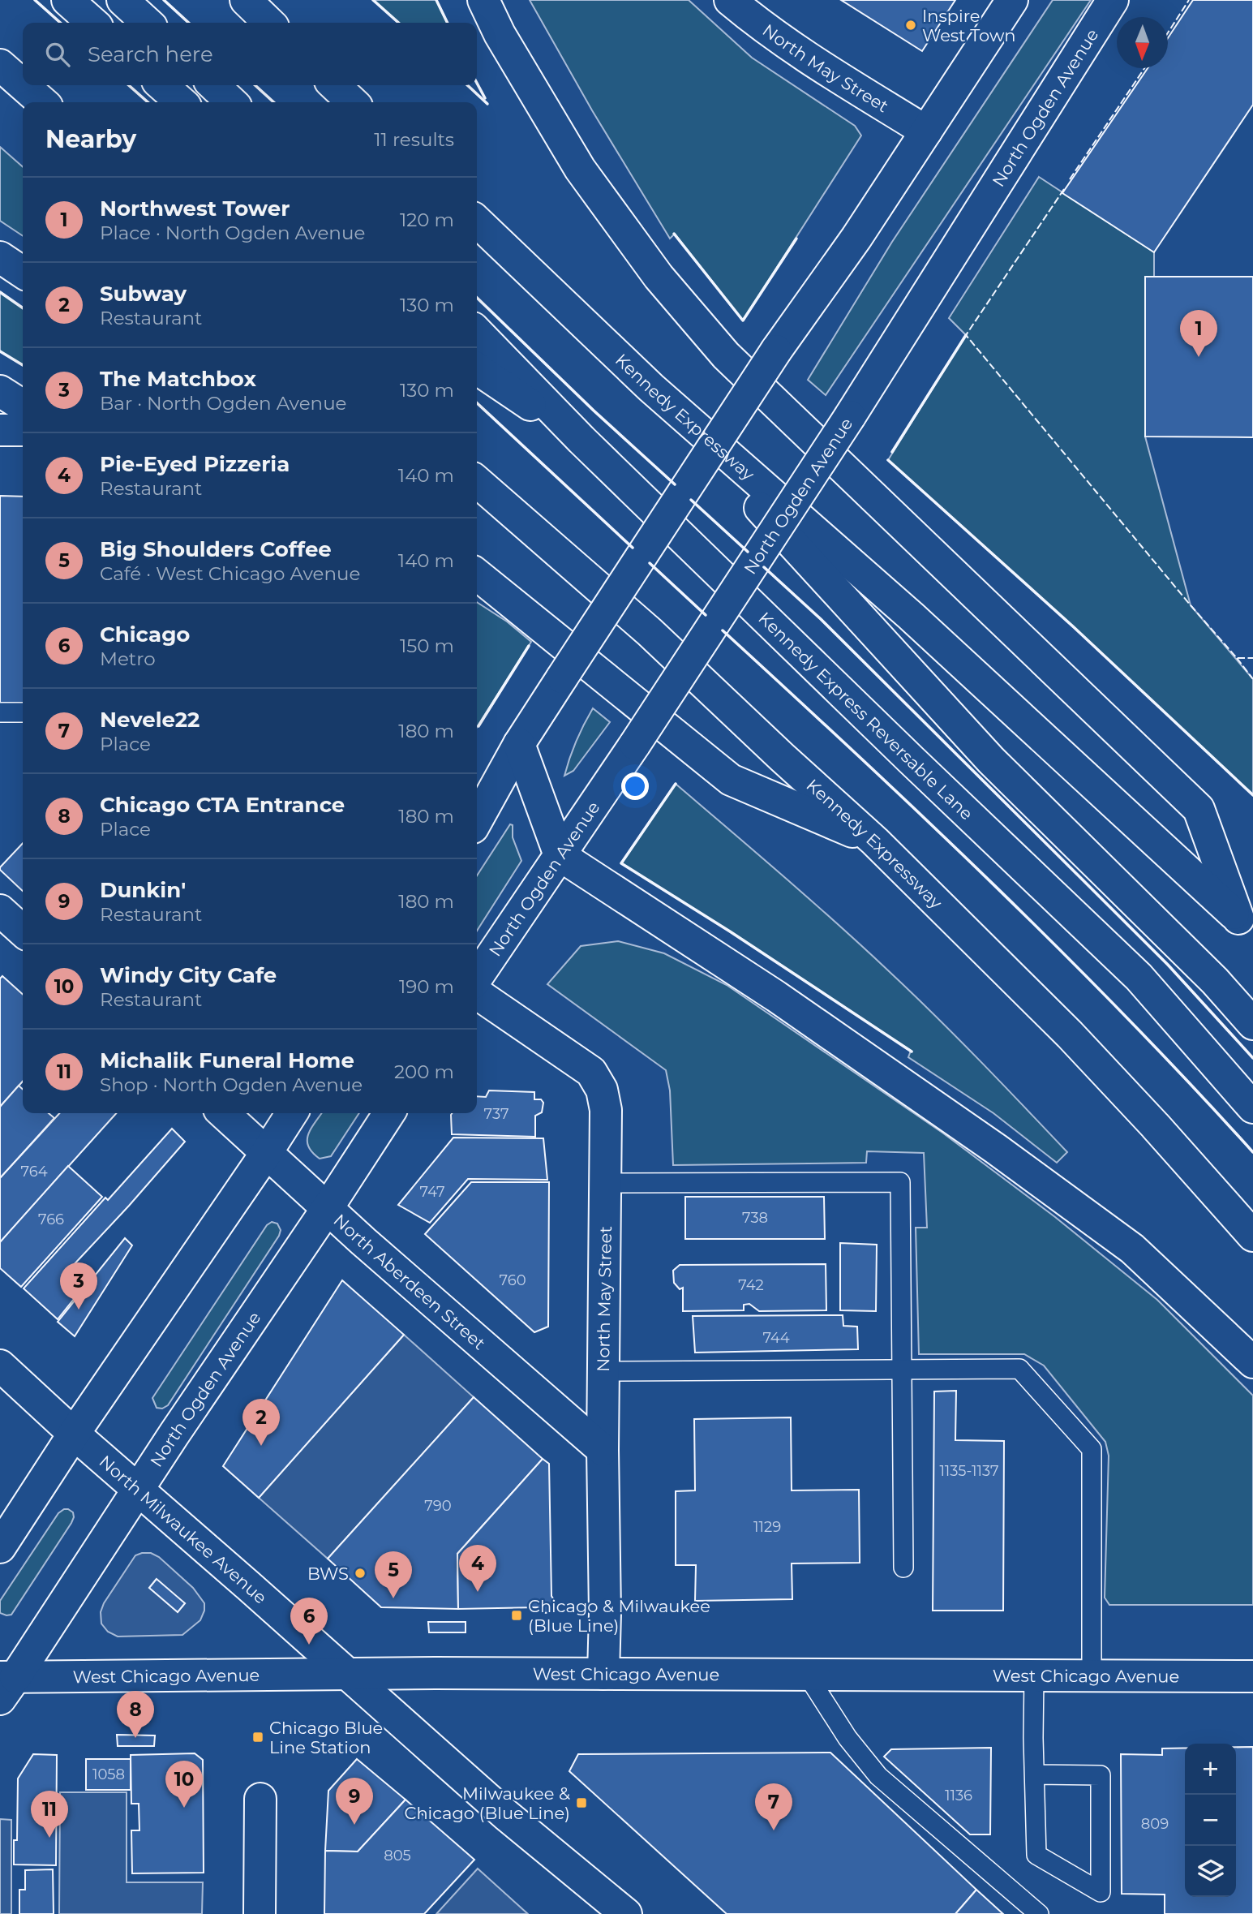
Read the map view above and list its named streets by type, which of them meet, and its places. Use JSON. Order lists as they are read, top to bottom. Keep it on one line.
{"streets":{"main road":["North May Street","North Ogden Avenue","Kennedy Expressway","Kennedy Express Reversable Lane","North Aberdeen Street","North Milwaukee Avenue","West Chicago Avenue"]},"crossings":[["North May Street","North Aberdeen Street"],["North May Street","West Chicago Avenue"],["North Ogden Avenue","North Aberdeen Street"],["North Ogden Avenue","North Milwaukee Avenue"],["North Ogden Avenue","West Chicago Avenue"],["North Milwaukee Avenue","West Chicago Avenue"]],"places":{"other":["Inspire West Town","BWS"],"transit":["Chicago & Milwaukee (Blue Line)","Chicago Blue Line Station","Milwaukee & Chicago (Blue Line)"]},"house_numbers":["737","764","747","738","766","760","742","744","1135-1137","790","1129","1058","1136","809","805"],"north":"bottom","page":{"search":"Search here","heading":["Nearby","11 results"],"list":[{"mark":"1","name":"Northwest Tower","note":"Place · North Ogden Avenue","value":"120 m"},{"mark":"2","name":"Subway","note":"Restaurant","value":"130 m"},{"mark":"3","name":"The Matchbox","note":"Bar · North Ogden Avenue","value":"130 m"},{"mark":"4","name":"Pie-Eyed Pizzeria","note":"Restaurant","value":"140 m"},{"mark":"5","name":"Big Shoulders Coffee","note":"Café · West Chicago Avenue","value":"140 m"},{"mark":"6","name":"Chicago","note":"Metro","value":"150 m"},{"mark":"7","name":"Nevele22","note":"Place","value":"180 m"},{"mark":"8","name":"Chicago CTA Entrance","note":"Place","value":"180 m"},{"mark":"9","name":"Dunkin'","note":"Restaurant","value":"180 m"},{"mark":"10","name":"Windy City Cafe","note":"Restaurant","value":"190 m"},{"mark":"11","name":"Michalik Funeral Home","note":"Shop · North Ogden Avenue","value":"200 m"}],"pins":["1","3","2","4","5","6","8","10","9","7","11"],"map_buttons":["+","−"]}}
